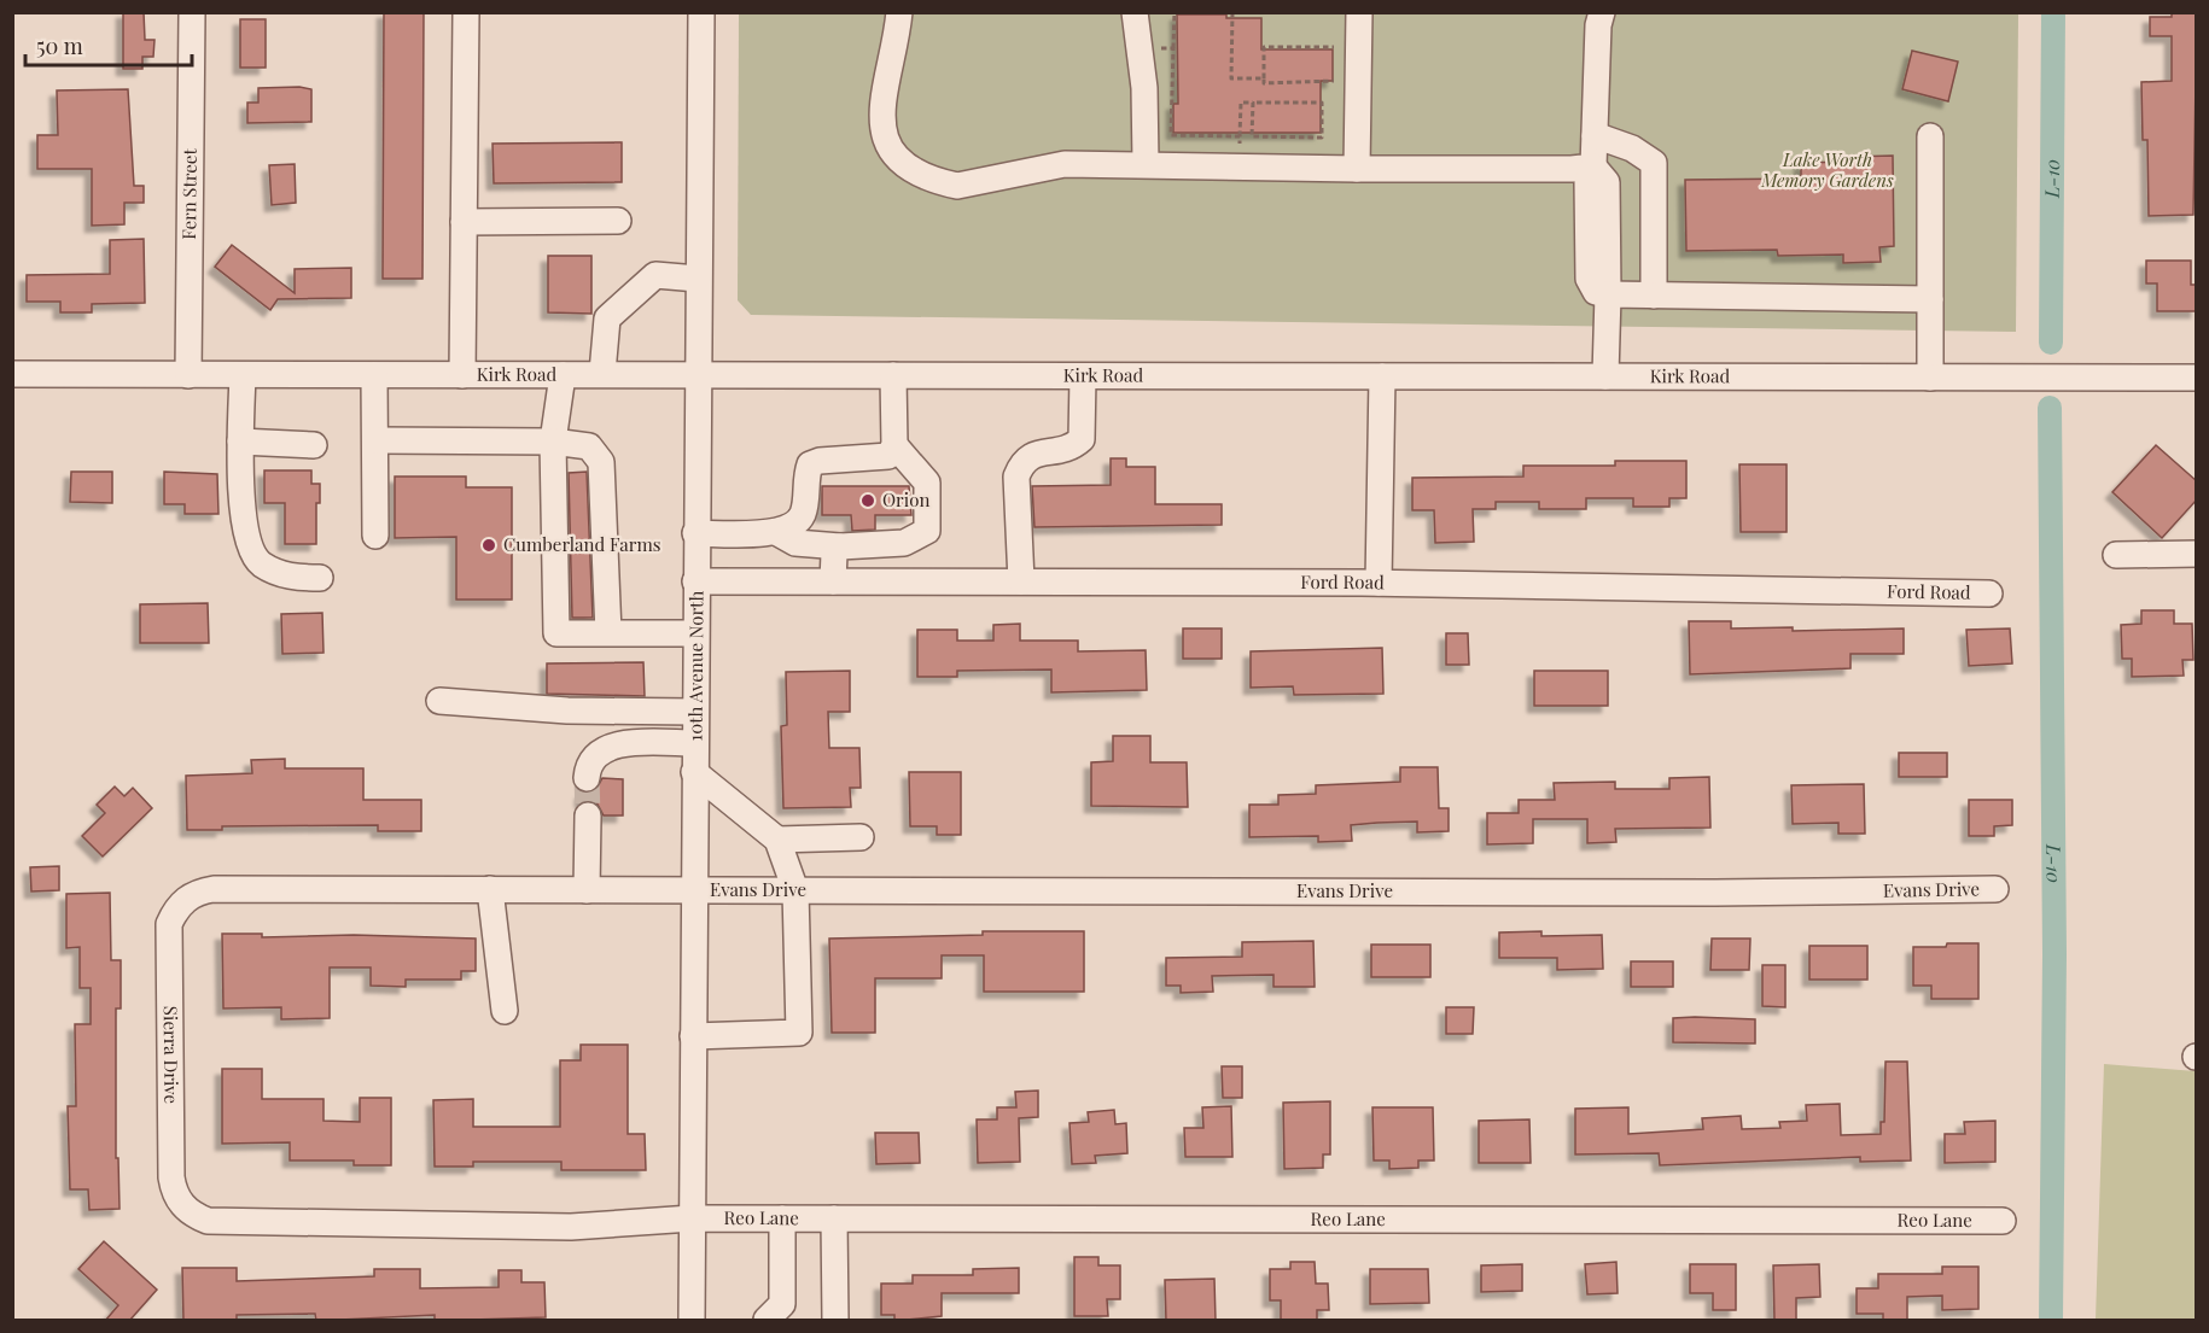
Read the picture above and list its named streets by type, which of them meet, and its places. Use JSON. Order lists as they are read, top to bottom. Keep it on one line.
{"streets":{"street":["Fern Street","Kirk Road","Ford Road","10th Avenue North","Evans Drive","Sierra Drive","Reo Lane"]},"crossings":[["Fern Street","Kirk Road"],["Kirk Road","10th Avenue North"],["Ford Road","10th Avenue North"],["10th Avenue North","Evans Drive"],["10th Avenue North","Sierra Drive"],["10th Avenue North","Reo Lane"],["Evans Drive","Sierra Drive"],["Sierra Drive","Reo Lane"]],"water":["L-10"],"parks":["Lake Worth Memory Gardens"],"places":["Orion","Cumberland Farms"],"scale_bar":"50 m"}
